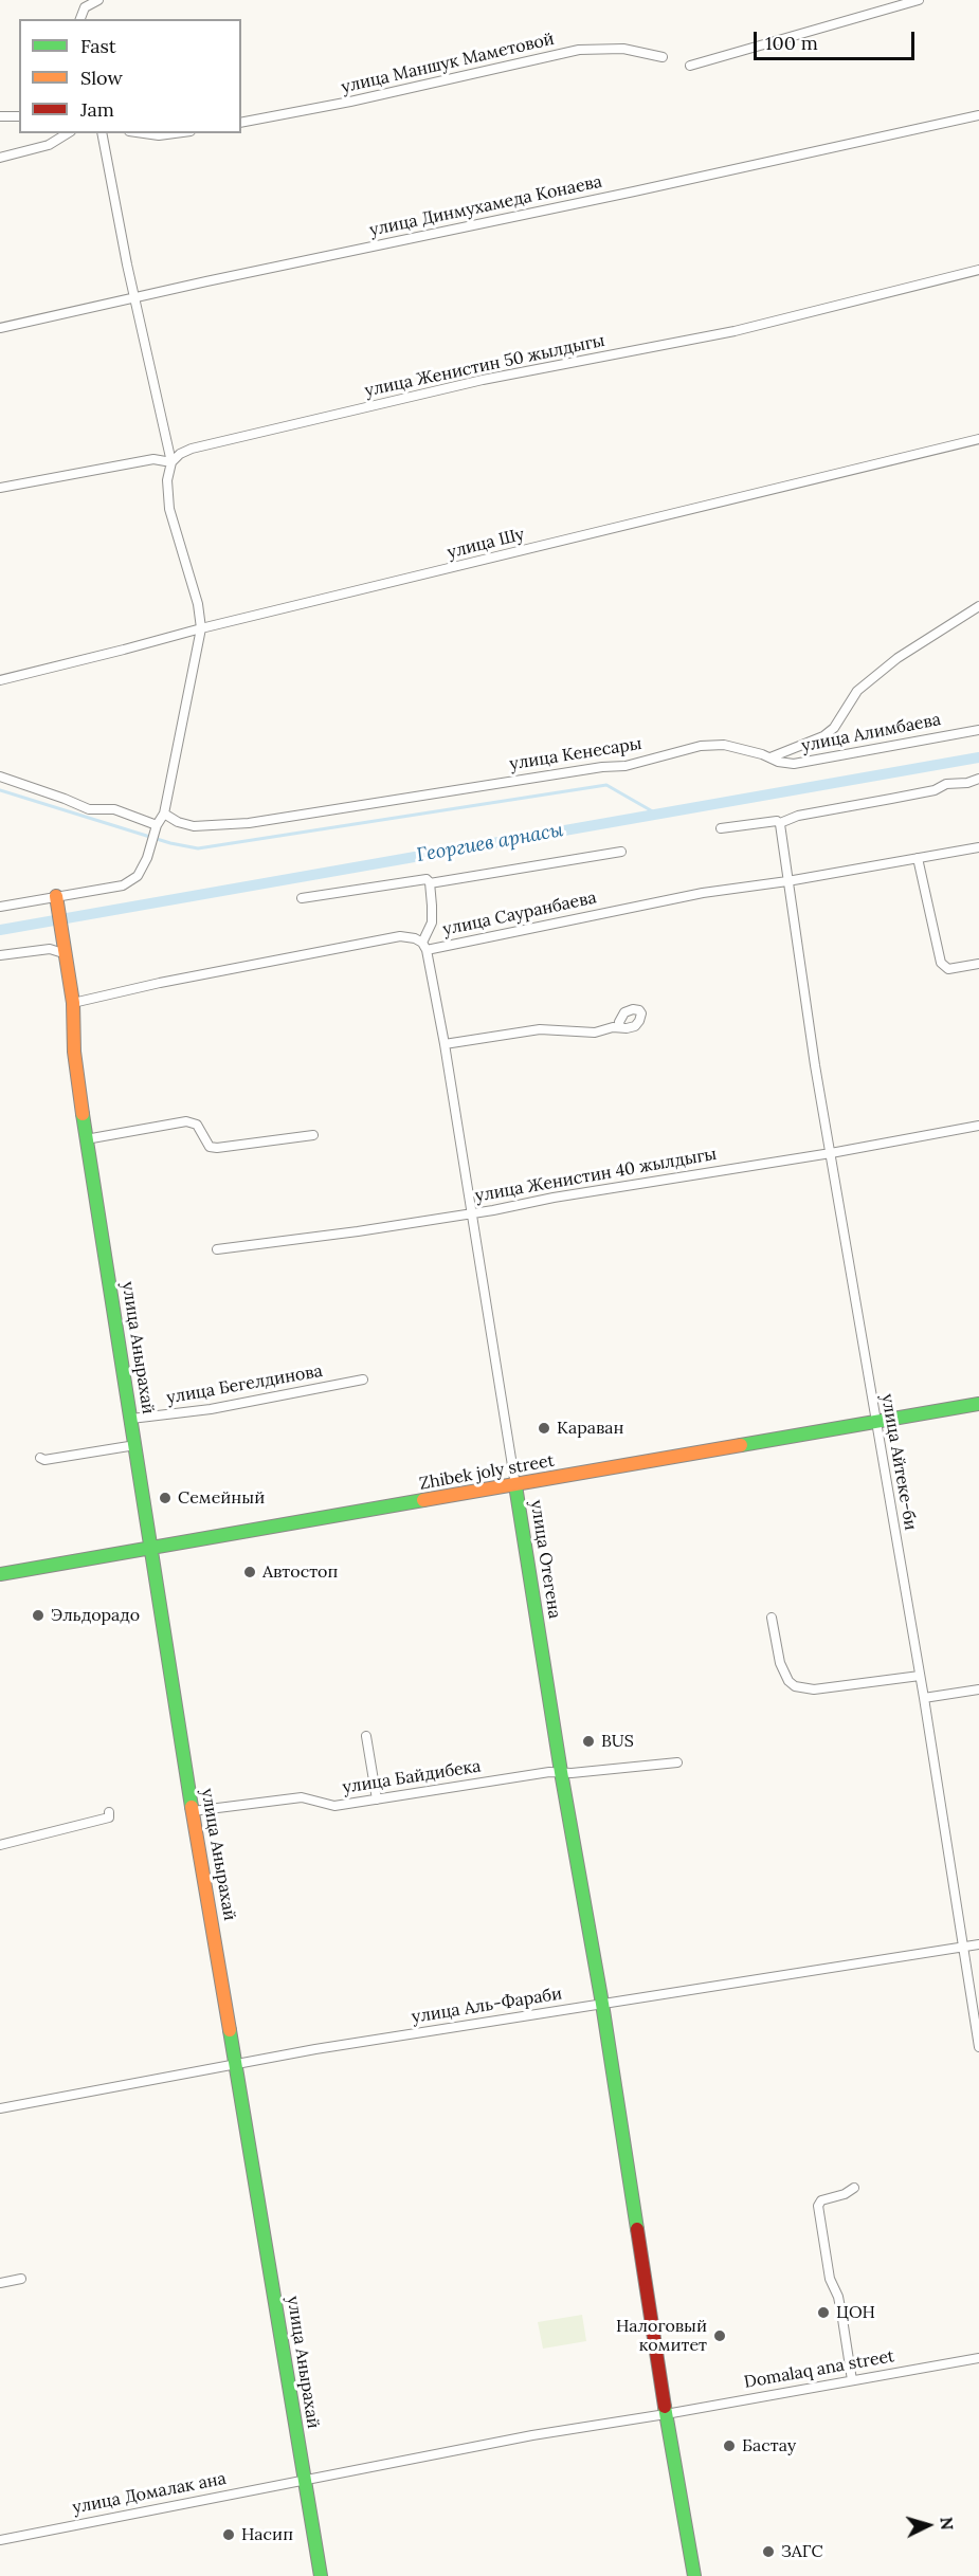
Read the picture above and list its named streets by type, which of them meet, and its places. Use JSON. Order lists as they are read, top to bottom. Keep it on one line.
{"streets":{"main road":["улица Анырахай","Zhibek joly street","улица Отегена"],"street":["улица Маншук Маметовой","улица Динмухамеда Конаева","улица Женистин 50 жылдыгы","улица Шу","улица Алимбаева","улица Кенесары","улица Сауранбаева","улица Женистин 40 жылдыгы","улица Бегелдинова","улица Айтеке-би","улица Байдибека","улица Аль-Фараби","Domalaq ana street","улица Домалак ана"]},"crossings":[["улица Алимбаева","улица Кенесары"],["улица Сауранбаева","улица Анырахай"],["улица Сауранбаева","улица Айтеке-би"],["улица Сауранбаева","улица Отегена"],["улица Женистин 40 жылдыгы","улица Айтеке-би"],["улица Женистин 40 жылдыгы","улица Отегена"],["улица Анырахай","улица Бегелдинова"],["улица Анырахай","Zhibek joly street"],["улица Анырахай","улица Байдибека"],["улица Анырахай","улица Аль-Фараби"],["улица Анырахай","Domalaq ana street"],["улица Анырахай","улица Домалак ана"],["улица Айтеке-би","Zhibek joly street"],["улица Айтеке-би","улица Аль-Фараби"],["Zhibek joly street","улица Отегена"],["улица Отегена","улица Байдибека"],["улица Отегена","улица Аль-Фараби"],["улица Отегена","Domalaq ana street"],["Domalaq ana street","улица Домалак ана"]],"water":["Георгиев арнасы"],"places":["Караван","Семейный","Автостоп","Эльдорадо","BUS","ЦОН","Налоговый комитет","Бастау","Насип","ЗАГС"],"legend":["Fast","Slow","Jam"],"scale_bar":"100 m","north":"right"}
